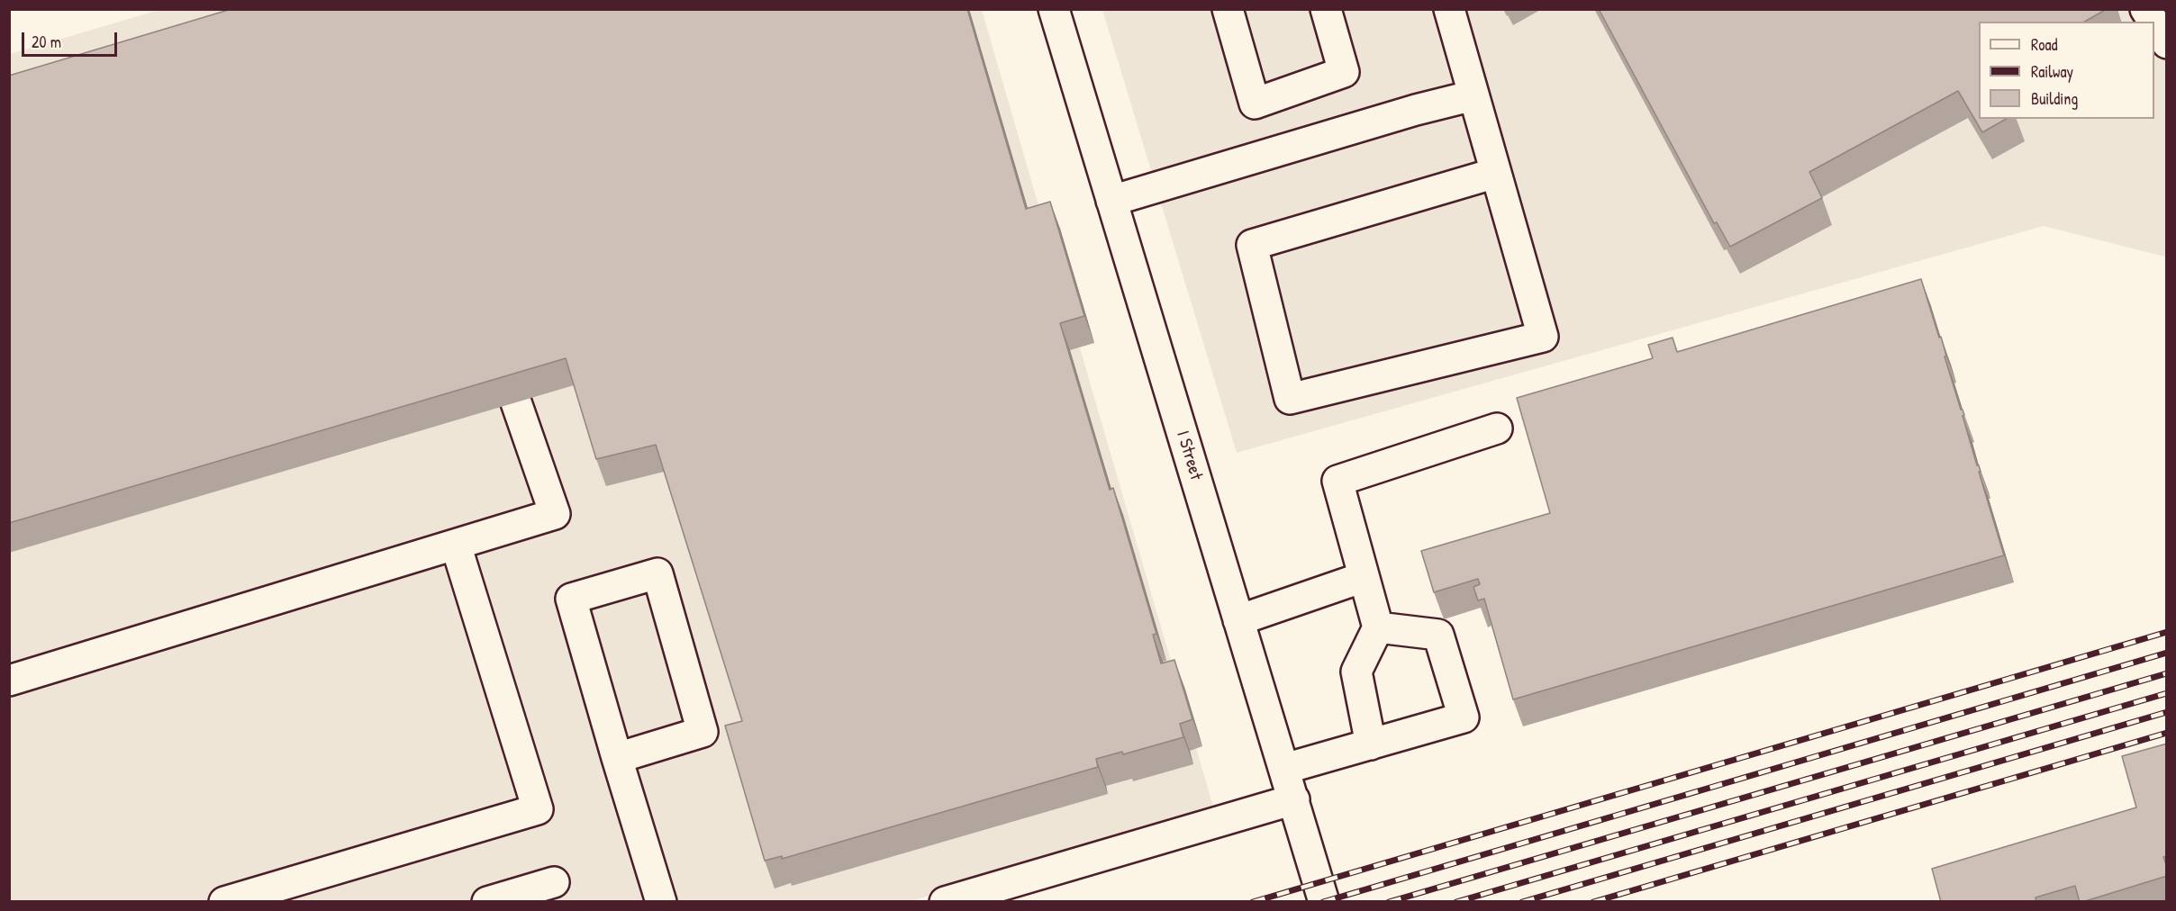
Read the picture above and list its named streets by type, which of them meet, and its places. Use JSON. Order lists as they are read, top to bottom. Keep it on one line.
{"streets":{"street":["I Street"]},"legend":["Road","Railway","Building"],"scale_bar":"20 m"}
